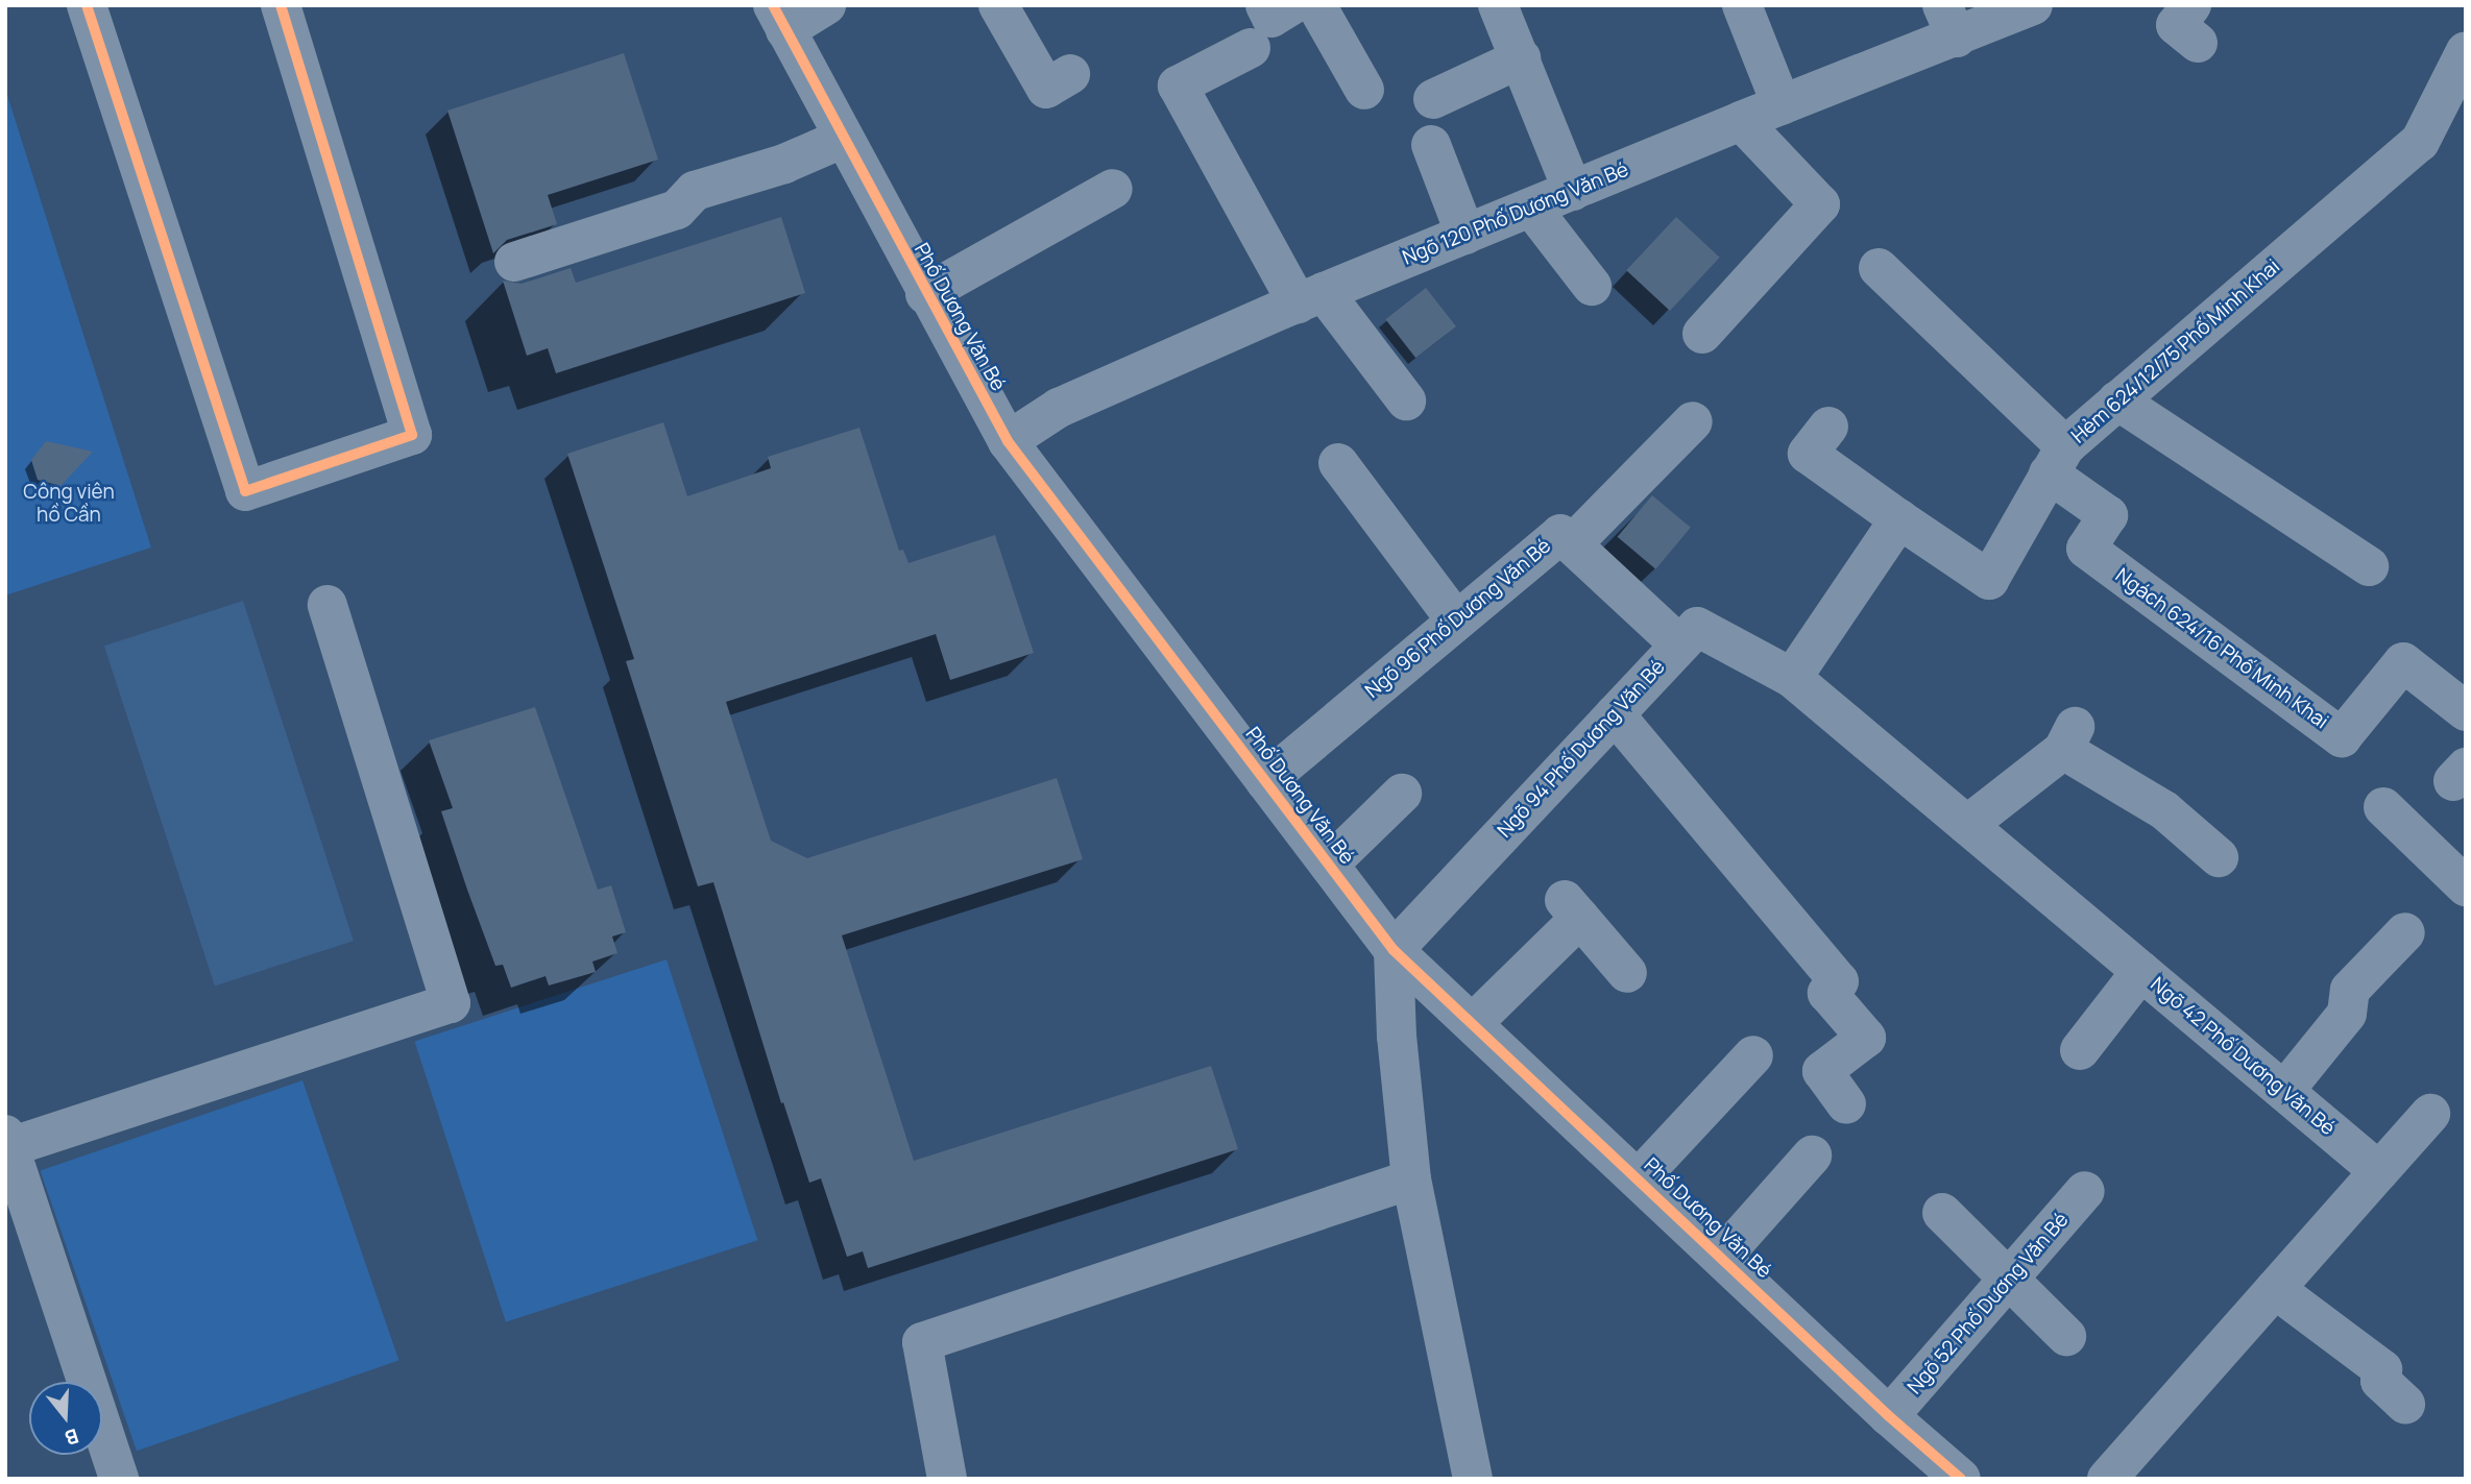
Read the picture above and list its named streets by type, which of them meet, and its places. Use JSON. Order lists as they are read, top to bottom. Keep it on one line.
{"streets":{"street":["Ngõ 120 Phố Dương Văn Bé","Phố Dương Văn Bé","Hẻm 624/12/75 Phố Minh Khai","Ngõ 96 Phố Dương Văn Bé","Ngách 624/16 Phố Minh Khai","Ngõ 94 Phố Dương Văn Bé","Ngõ 42 Phố Dương Văn Bé","Ngõ 52 Phố Dương Văn Bé"]},"crossings":[["Ngõ 120 Phố Dương Văn Bé","Phố Dương Văn Bé"],["Phố Dương Văn Bé","Ngõ 96 Phố Dương Văn Bé"],["Phố Dương Văn Bé","Ngõ 94 Phố Dương Văn Bé"],["Phố Dương Văn Bé","Ngõ 52 Phố Dương Văn Bé"],["Hẻm 624/12/75 Phố Minh Khai","Ngách 624/16 Phố Minh Khai"],["Ngõ 96 Phố Dương Văn Bé","Ngõ 94 Phố Dương Văn Bé"],["Ngõ 94 Phố Dương Văn Bé","Ngõ 42 Phố Dương Văn Bé"]],"parks":["Công viên hồ Cần"],"north":"bottom"}
